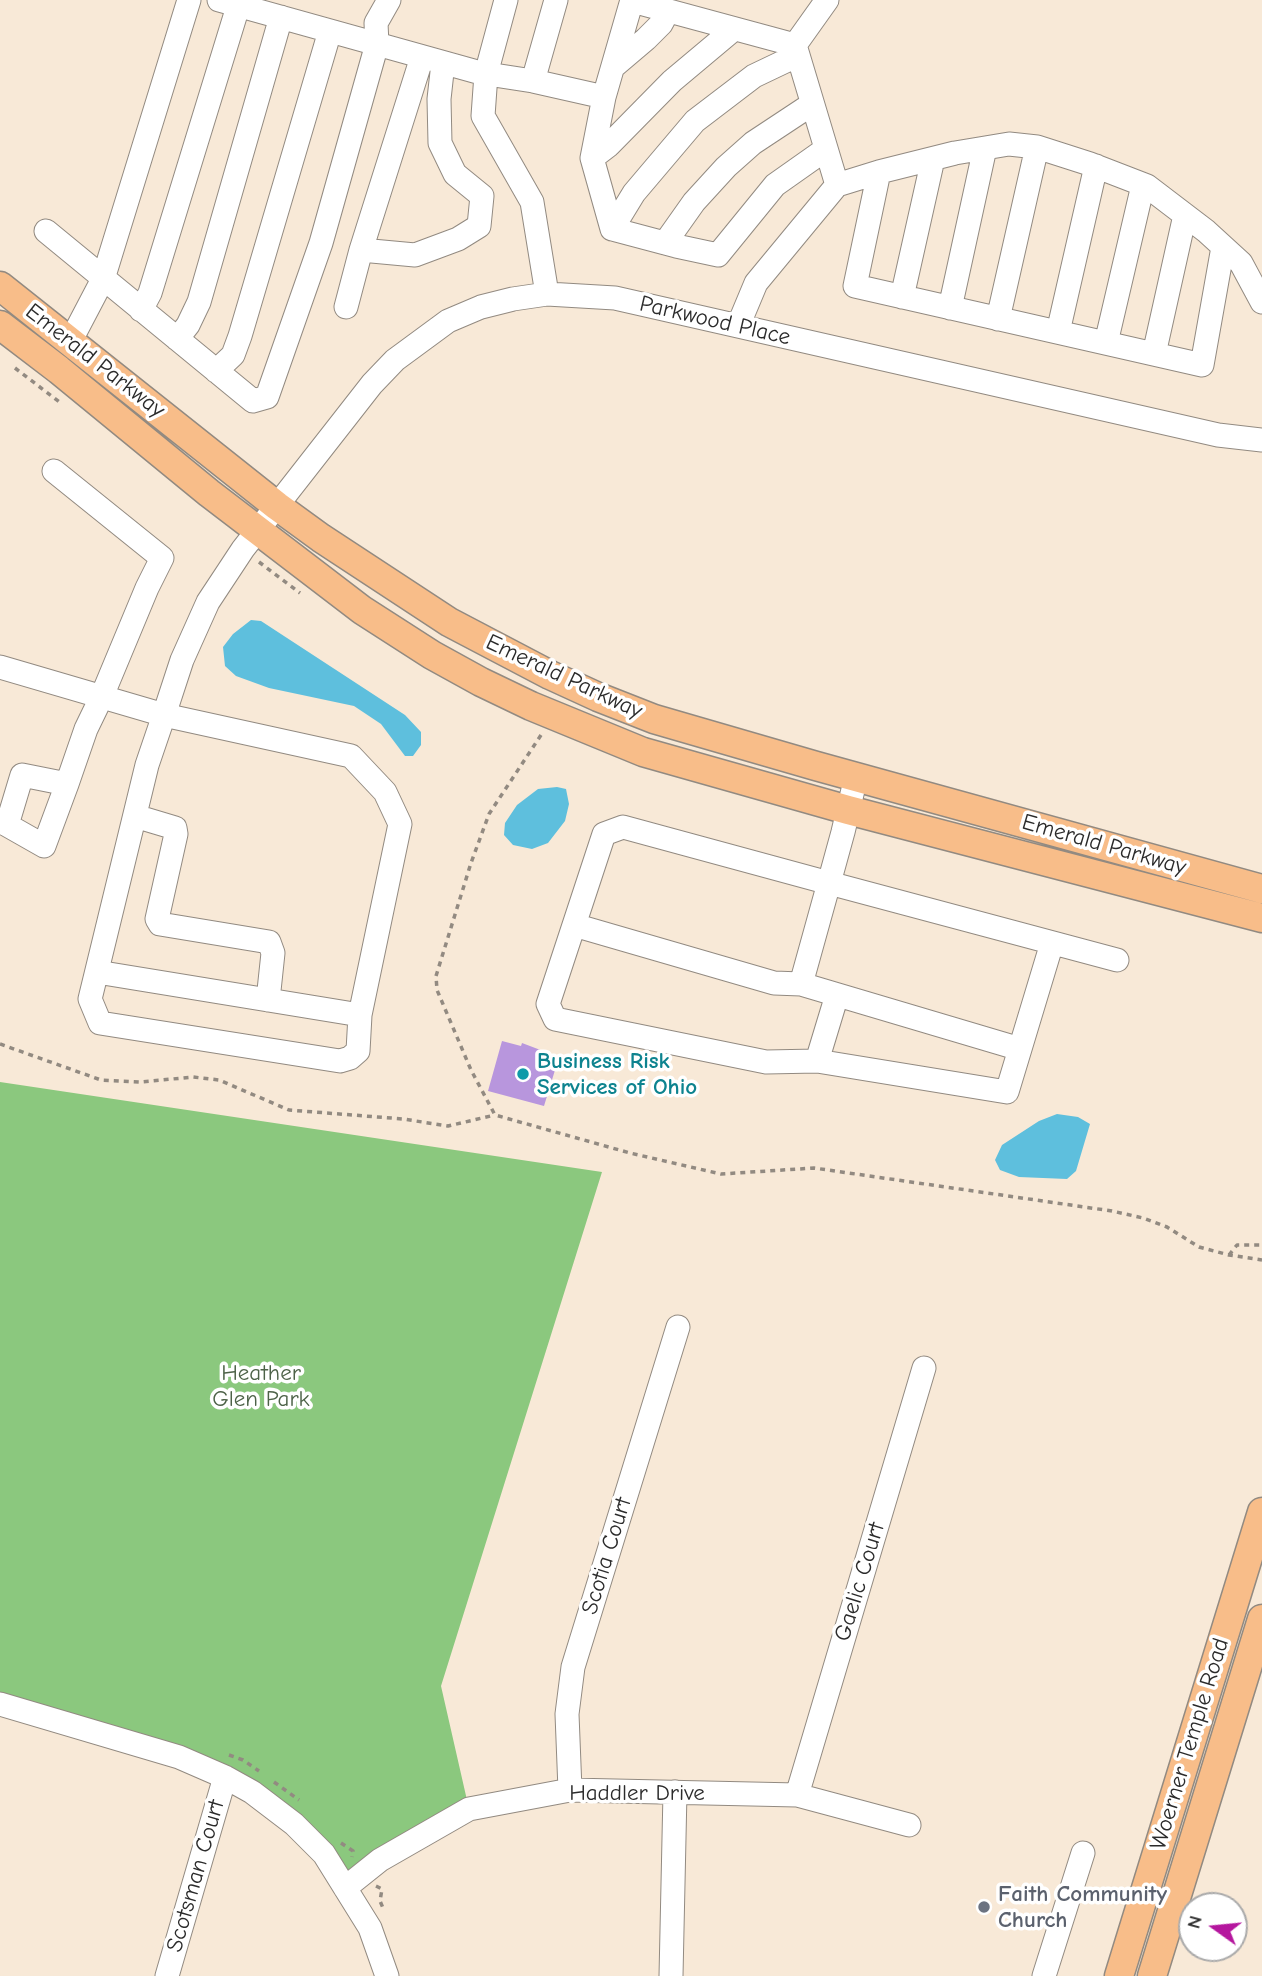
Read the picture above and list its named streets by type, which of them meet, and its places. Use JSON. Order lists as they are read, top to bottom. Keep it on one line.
{"streets":{"main road":["Emerald Parkway","Woerner Temple Road"],"street":["Parkwood Place","Scotia Court","Gaelic Court","Haddler Drive","Scotsman Court"]},"crossings":[["Parkwood Place","Emerald Parkway"],["Scotia Court","Haddler Drive"],["Gaelic Court","Haddler Drive"]],"parks":["Heather Glen Park"],"places":["Business Risk Services of Ohio","Faith Community Church"],"north":"left"}
